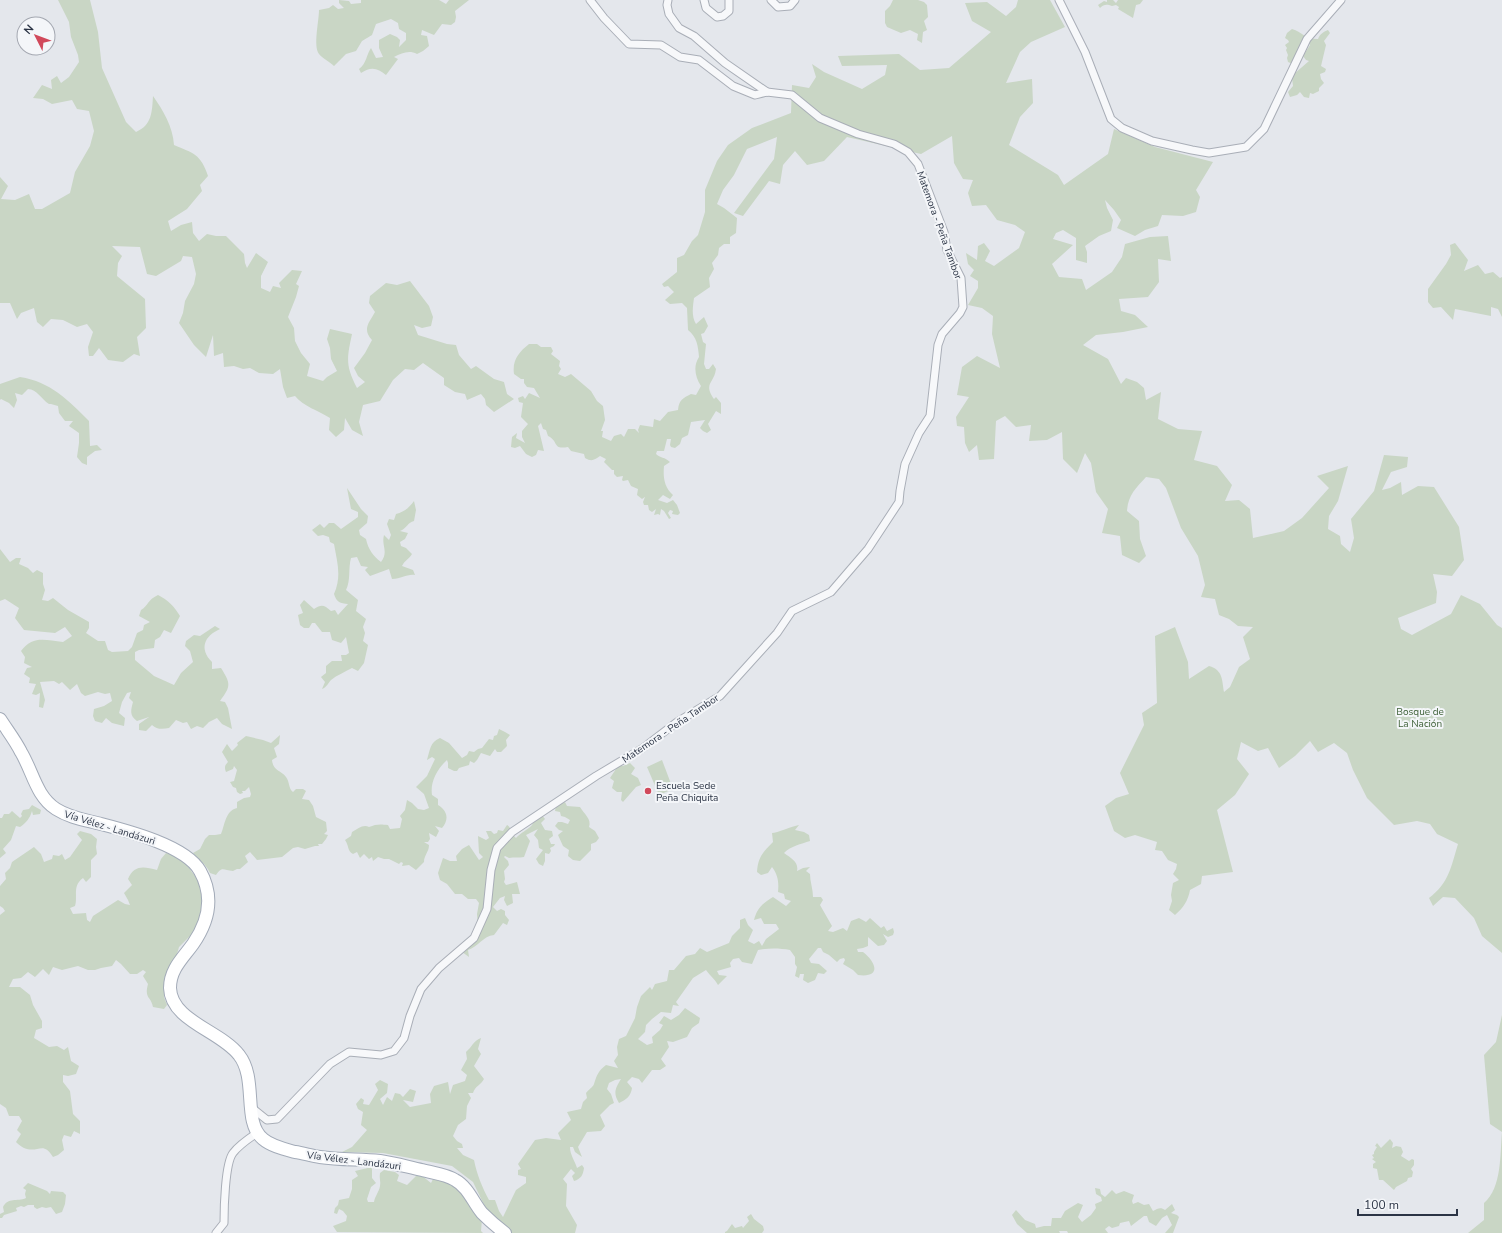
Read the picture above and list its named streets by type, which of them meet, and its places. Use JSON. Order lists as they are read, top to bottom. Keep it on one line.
{"streets":{"main road":["Vía Vélez - Landázuri"],"street":["Matemora - Peña Tambor"]},"crossings":[["Matemora - Peña Tambor","Vía Vélez - Landázuri"]],"parks":["Bosque de La Nación"],"places":["Escuela Sede Peña Chiquita"],"scale_bar":"100 m","north":"top left"}
